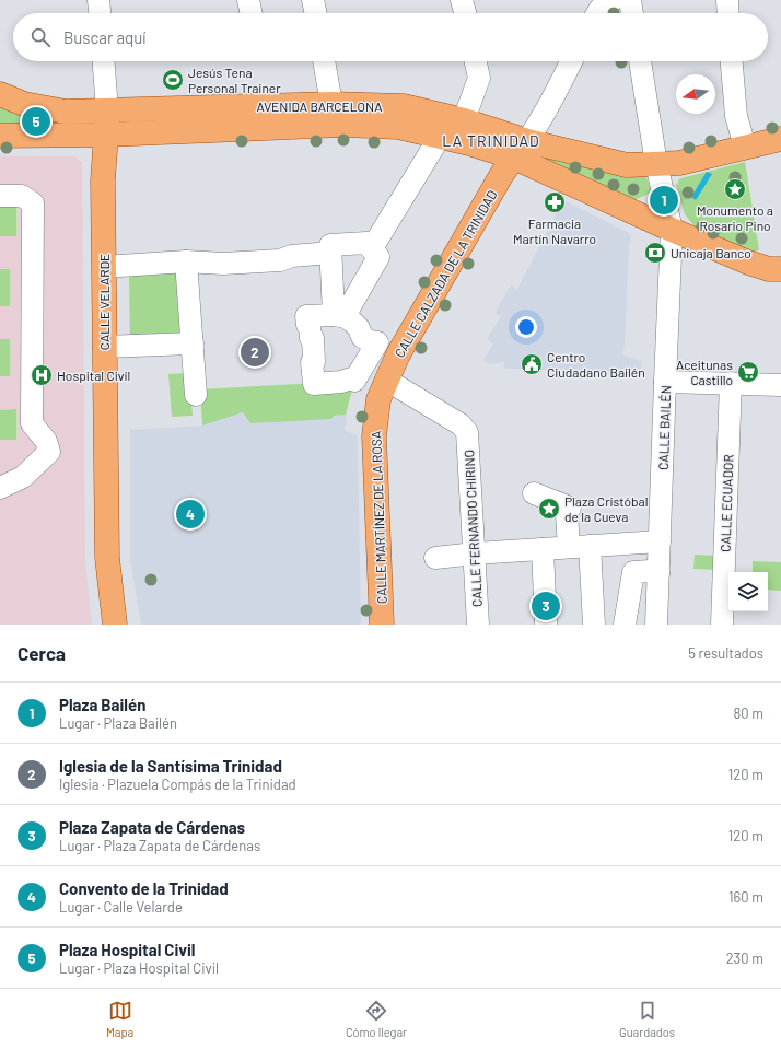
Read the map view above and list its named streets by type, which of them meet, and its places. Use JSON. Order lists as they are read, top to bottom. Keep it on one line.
{"streets":{"main road":["AVENIDA BARCELONA","CALLE CALZADA DE LA TRINIDAD","CALLE VELARDE","CALLE MARTÍNEZ DE LA ROSA"],"street":["CALLE BAILÉN","CALLE ECUADOR","CALLE FERNANDO CHIRINO"]},"crossings":[["AVENIDA BARCELONA","CALLE CALZADA DE LA TRINIDAD"],["AVENIDA BARCELONA","CALLE VELARDE"],["CALLE CALZADA DE LA TRINIDAD","CALLE MARTÍNEZ DE LA ROSA"],["CALLE CALZADA DE LA TRINIDAD","CALLE FERNANDO CHIRINO"]],"districts":["LA TRINIDAD"],"places":{"sports":["Jesús Tena Personal Trainer"],"place":["Monumento a Rosario Pino","Plaza Cristóbal de la Cueva"],"pharmacy":["Farmacia Martín Navarro"],"bank":["Unicaja Banco"],"public building":["Centro Ciudadano Bailén"],"supermarket":["Aceitunas Castillo"],"hospital":["Hospital Civil"]},"north":"left","page":{"search":"Buscar aquí","pins":["5","1","2","4","3"],"heading":["Cerca","5 resultados"],"list":[{"mark":"1","name":"Plaza Bailén","note":"Lugar · Plaza Bailén","value":"80 m"},{"mark":"2","name":"Iglesia de la Santísima Trinidad","note":"Iglesia · Plazuela Compás de la Trinidad","value":"120 m"},{"mark":"3","name":"Plaza Zapata de Cárdenas","note":"Lugar · Plaza Zapata de Cárdenas","value":"120 m"},{"mark":"4","name":"Convento de la Trinidad","note":"Lugar · Calle Velarde","value":"160 m"},{"mark":"5","name":"Plaza Hospital Civil","note":"Lugar · Plaza Hospital Civil","value":"230 m"}],"nav":["Mapa","Cómo llegar","Guardados"]}}
